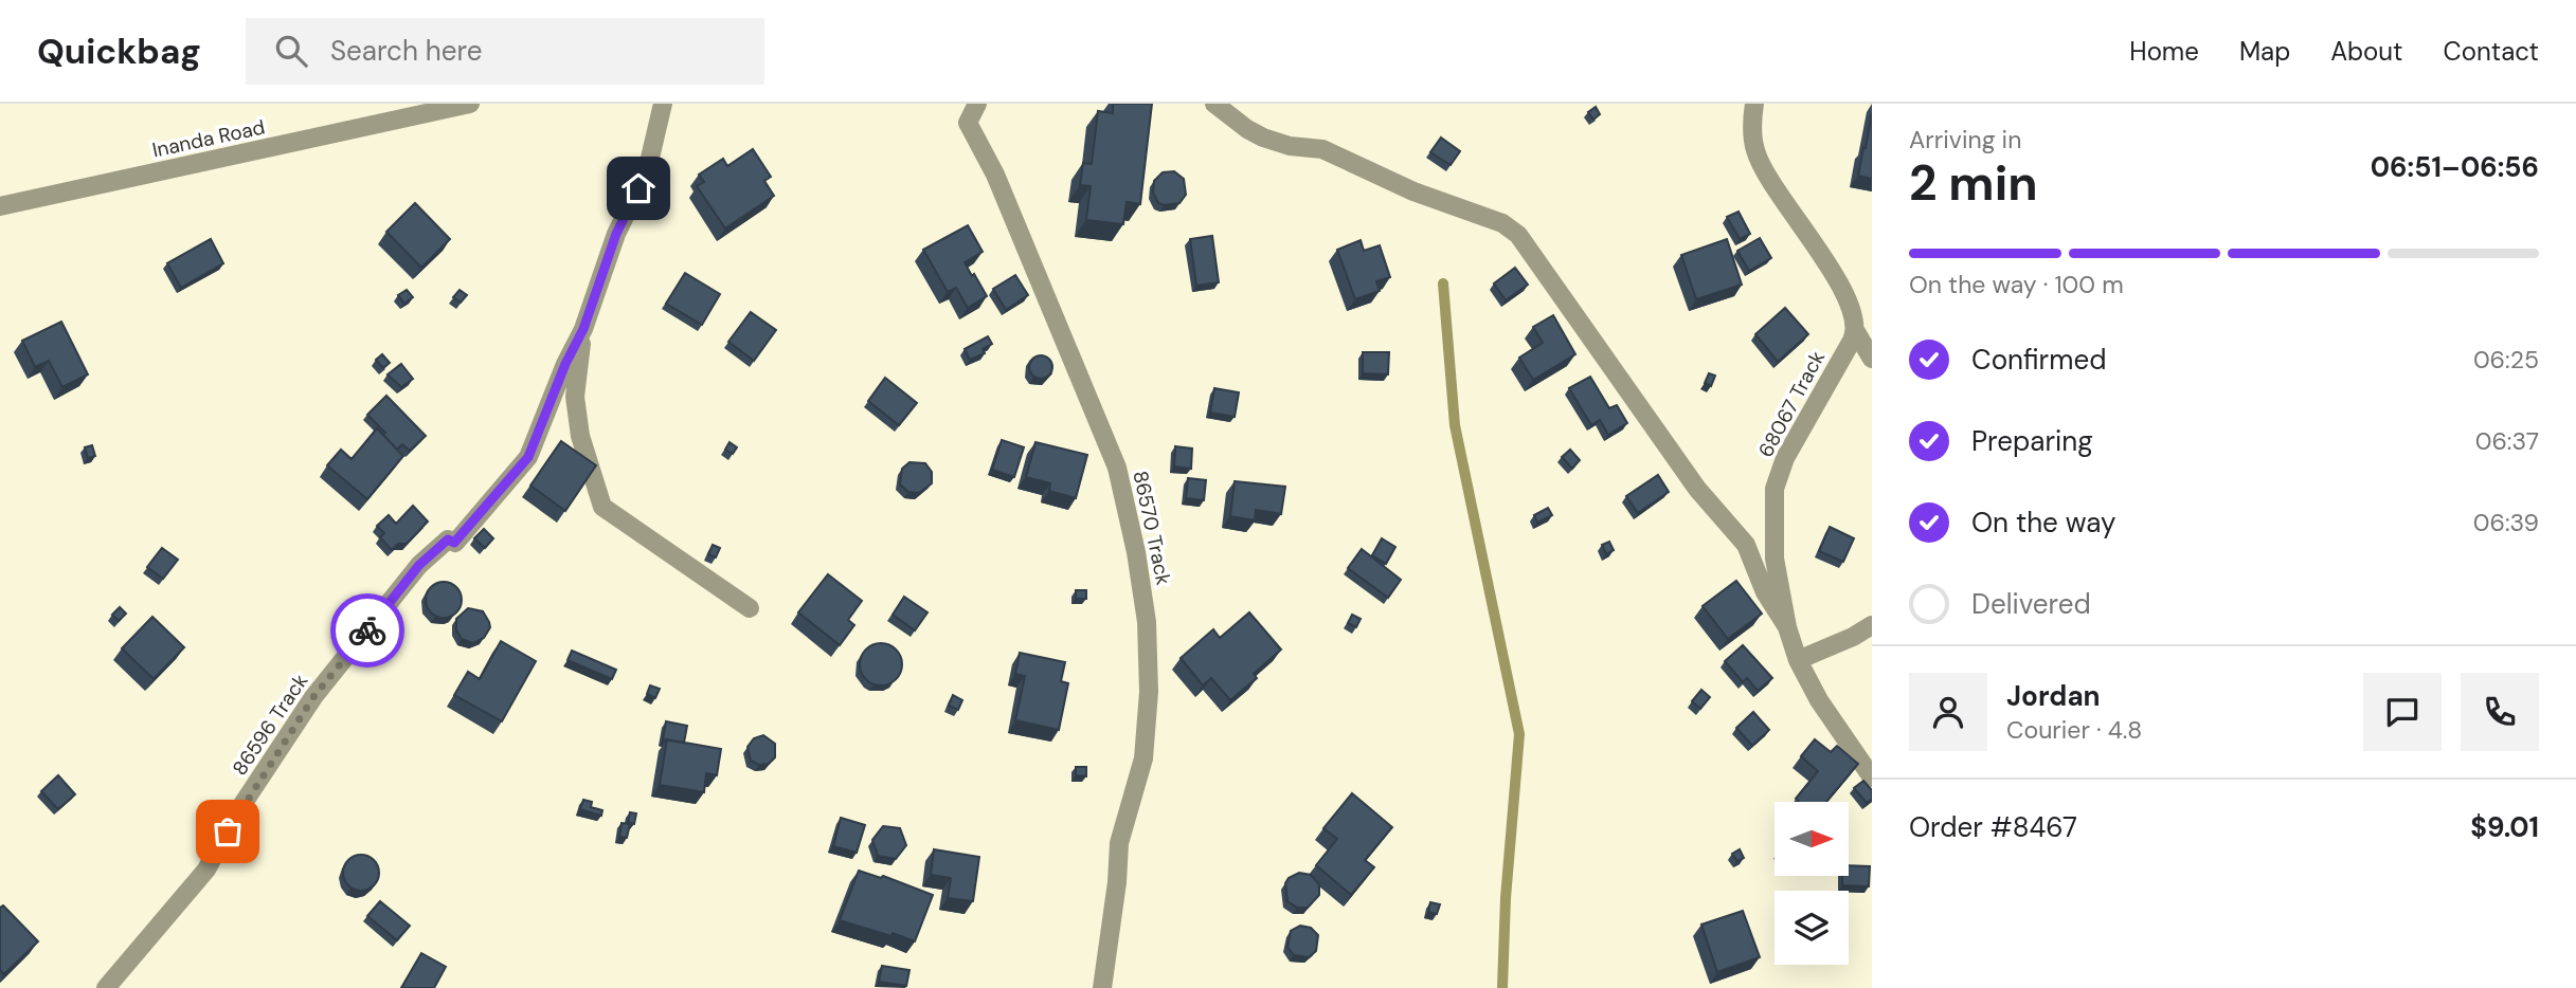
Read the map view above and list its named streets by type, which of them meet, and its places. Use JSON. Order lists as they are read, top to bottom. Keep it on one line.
{"streets":{"street":["Inanda Road","68067 Track","86570 Track","86596 Track"]},"north":"right","page":{"header":"Quickbag","search":"Search here","nav":["Home","Map","About","Contact"],"heading":["2 min","Arriving in","06:51–06:56"],"panel":["Jordan","Courier · 4.8","Order #8467","$9.01"],"bar":"On the way · 100 m","list":[["Confirmed","06:25"],["Preparing","06:37"],["On the way","06:39"],"Delivered"]}}
